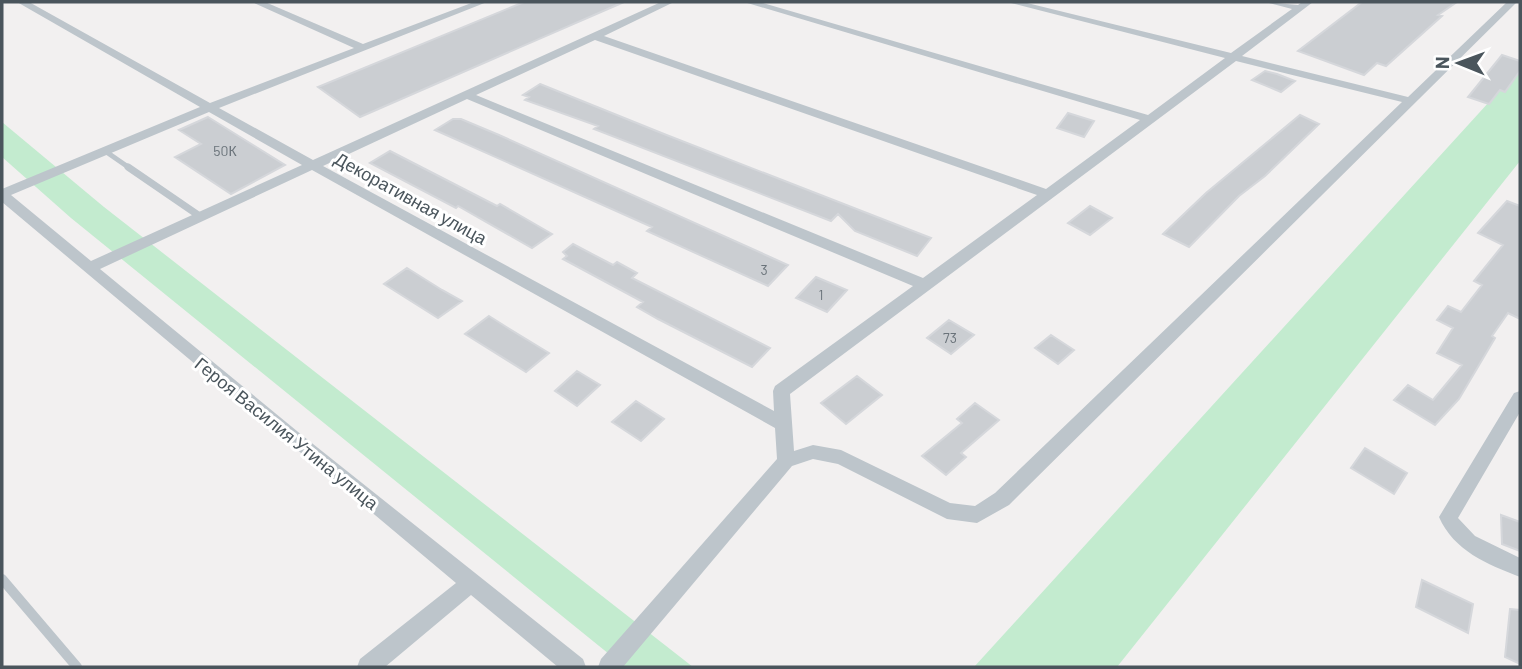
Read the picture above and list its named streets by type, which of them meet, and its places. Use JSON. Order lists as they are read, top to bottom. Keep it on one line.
{"streets":{"street":["Декоративная улица","Героя Василия Утина улица"]},"house_numbers":["50К","3","1","73"],"north":"left"}
